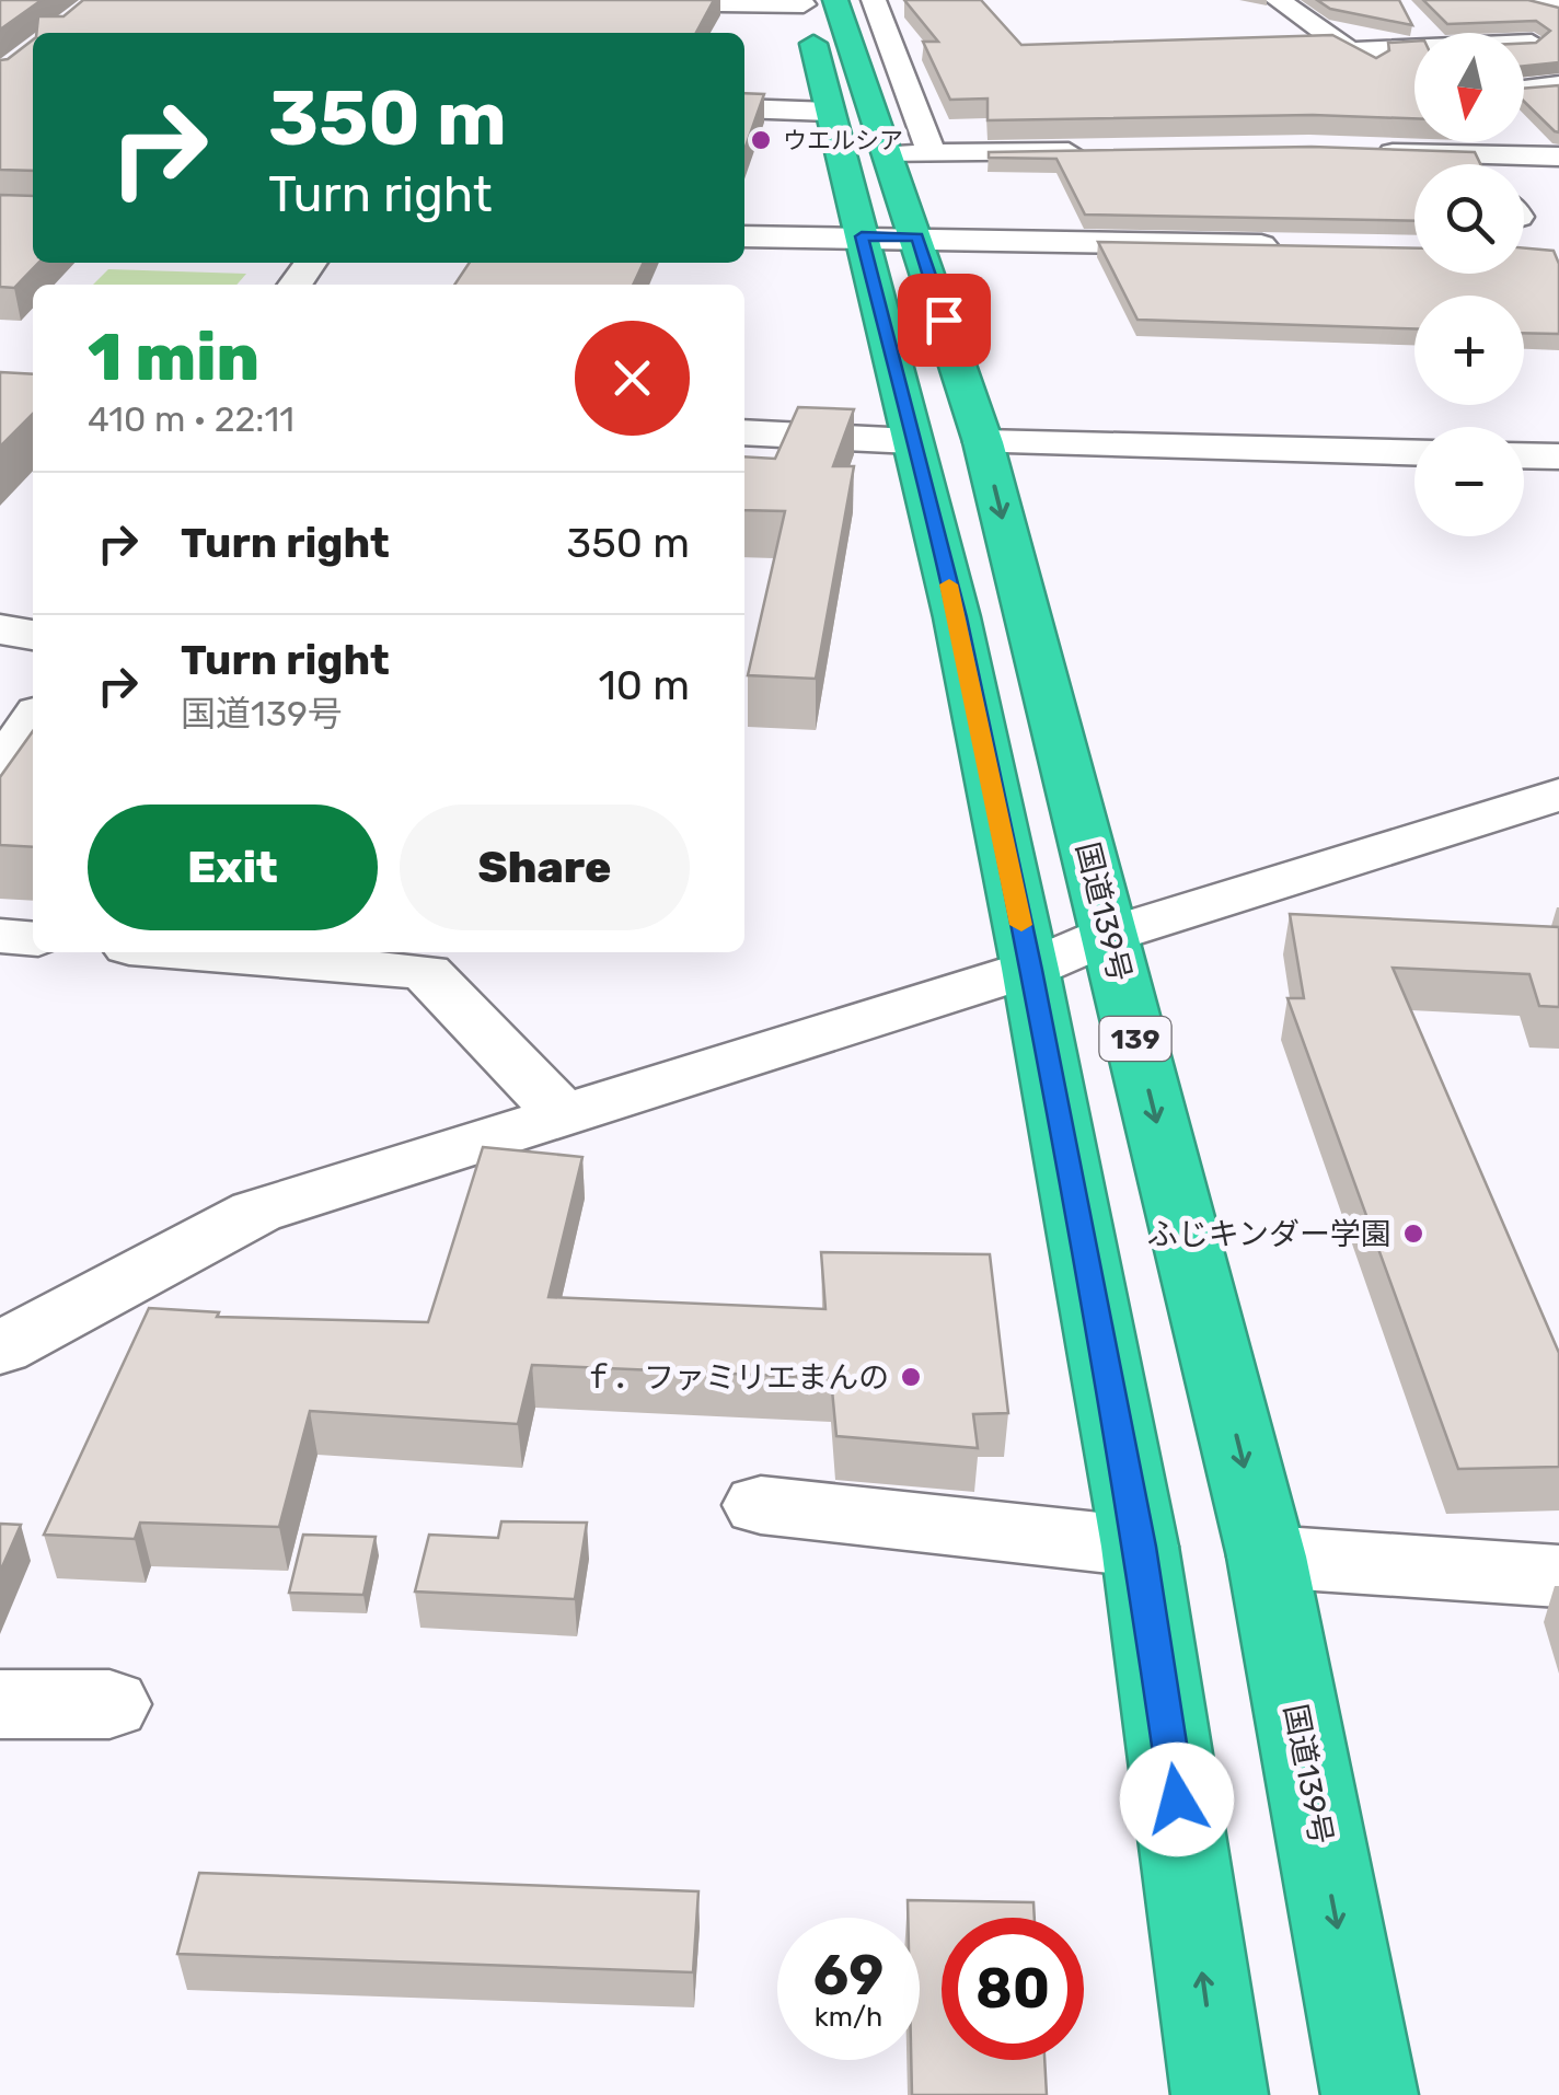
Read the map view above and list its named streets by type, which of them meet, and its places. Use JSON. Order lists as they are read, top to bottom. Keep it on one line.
{"streets":{"highway":["国道139号","139"]},"places":["ウエルシア","ふじキンダー学園","ｆ．ファミリエまんの"],"north":"bottom","page":{"map_buttons":["+","−"],"turn":["350 m","Turn right"],"heading":["1 min","410 m · 22:11"],"list":[{"name":"Turn right","value":"350 m"},{"name":"Turn right","note":"国道139号","value":"10 m"}],"buttons":["Exit","Share"],"speed":"69 km/h","limit":"80"}}
